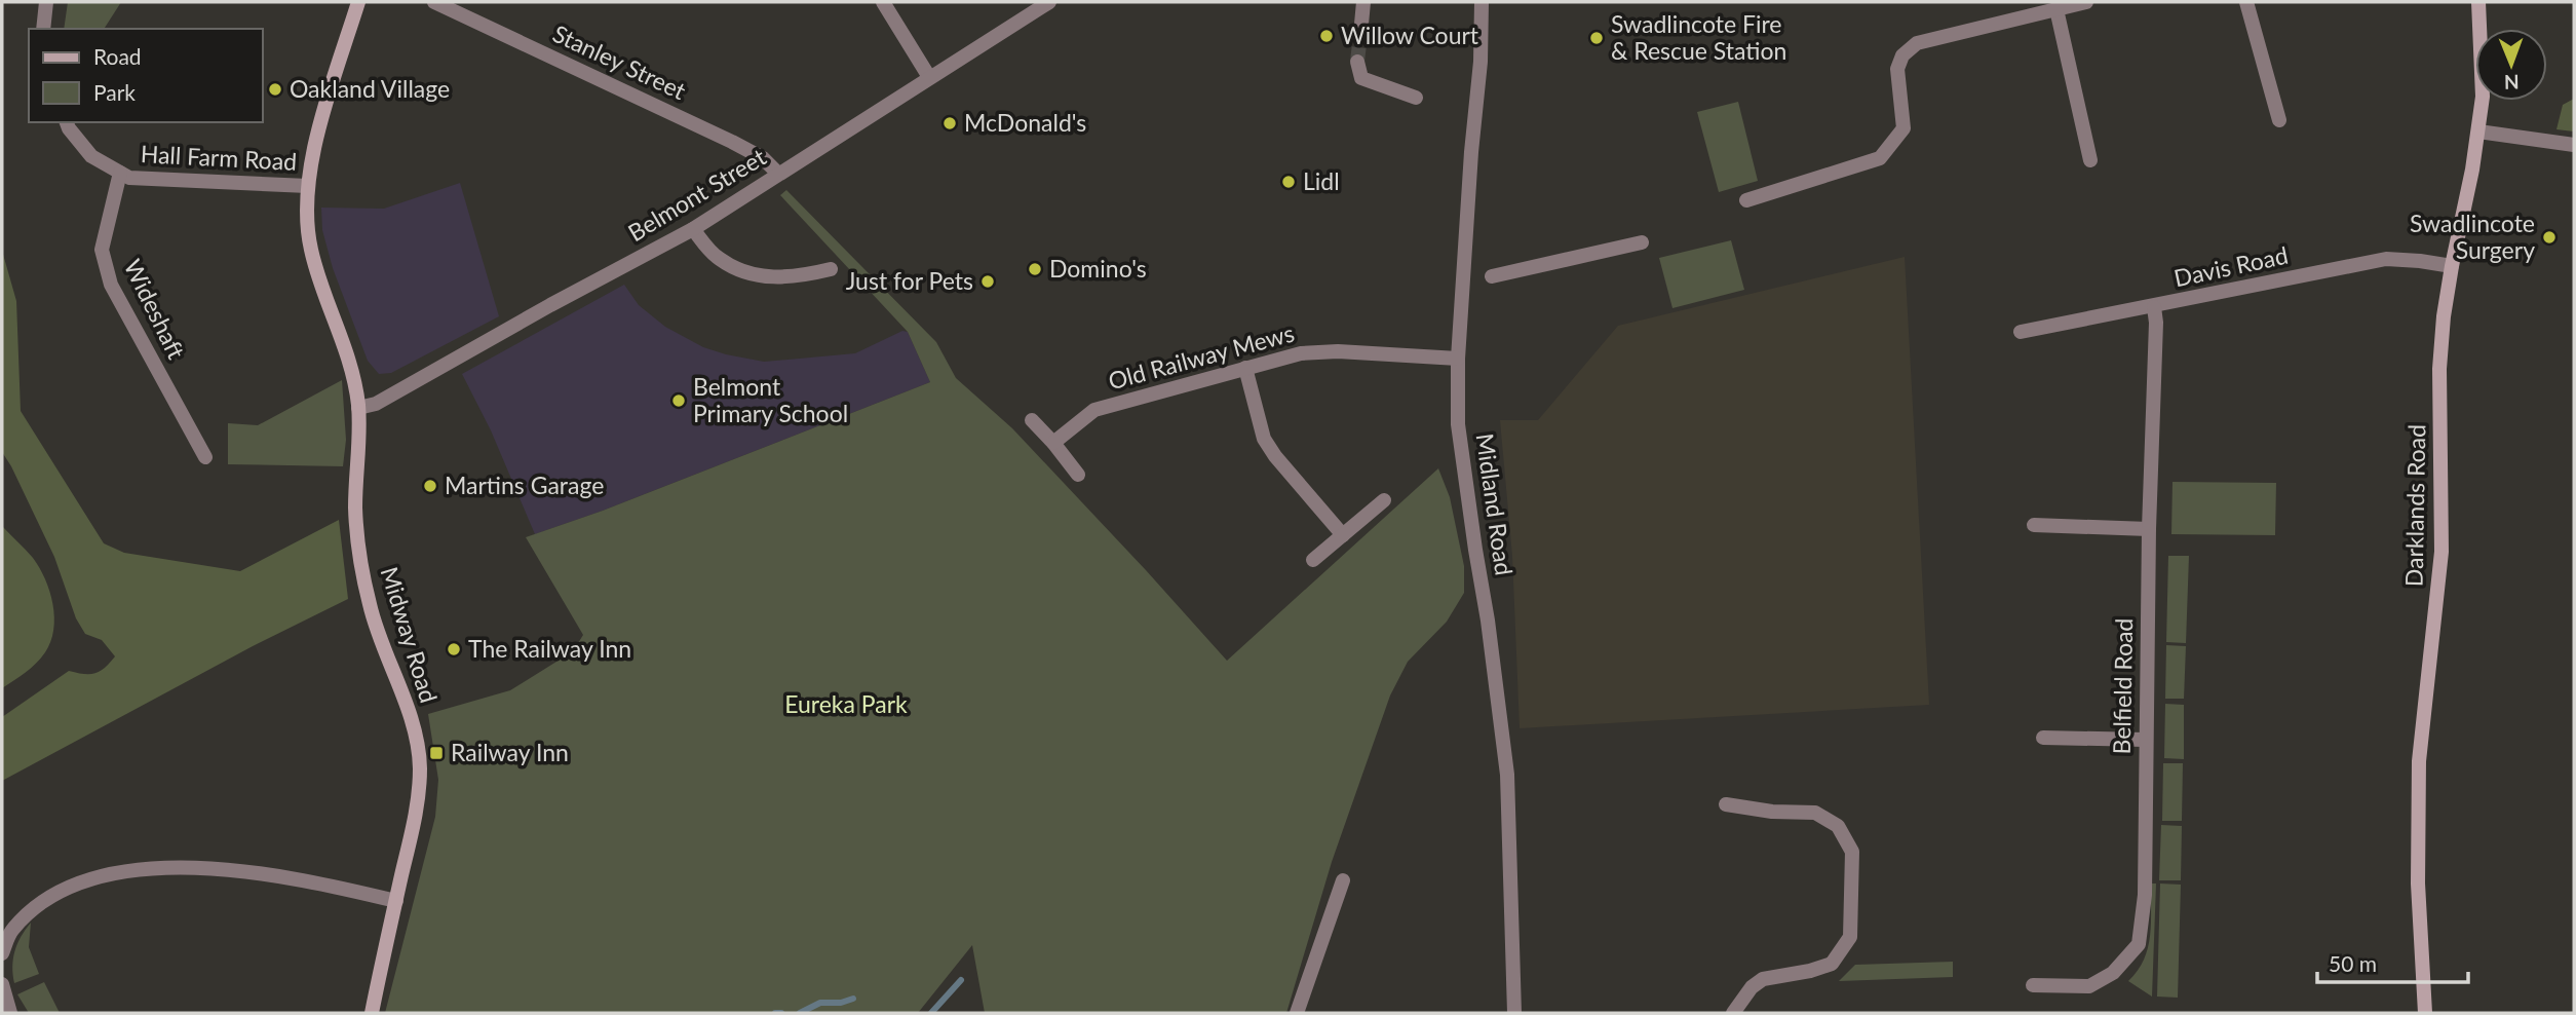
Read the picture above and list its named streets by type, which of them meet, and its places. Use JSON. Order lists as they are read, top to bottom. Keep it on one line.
{"streets":{"main road":["Darklands Road","Midway Road"],"street":["Stanley Street","Hall Farm Road","Belmont Street","Davis Road","Wideshaft","Old Railway Mews","Midland Road","Belfield Road"]},"crossings":[["Stanley Street","Belmont Street"],["Hall Farm Road","Wideshaft"],["Hall Farm Road","Midway Road"],["Belmont Street","Midway Road"],["Davis Road","Darklands Road"],["Davis Road","Belfield Road"],["Old Railway Mews","Midland Road"]],"parks":["Eureka Park"],"places":{"other":["Willow Court","Swadlincote Fire & Rescue Station","Oakland Village","McDonald's","Lidl","Swadlincote Surgery","Domino's","Just for Pets","Belmont Primary School","Martins Garage","The Railway Inn"],"transit":["Railway Inn"]},"legend":["Road","Park"],"scale_bar":"50 m","north":"bottom"}
